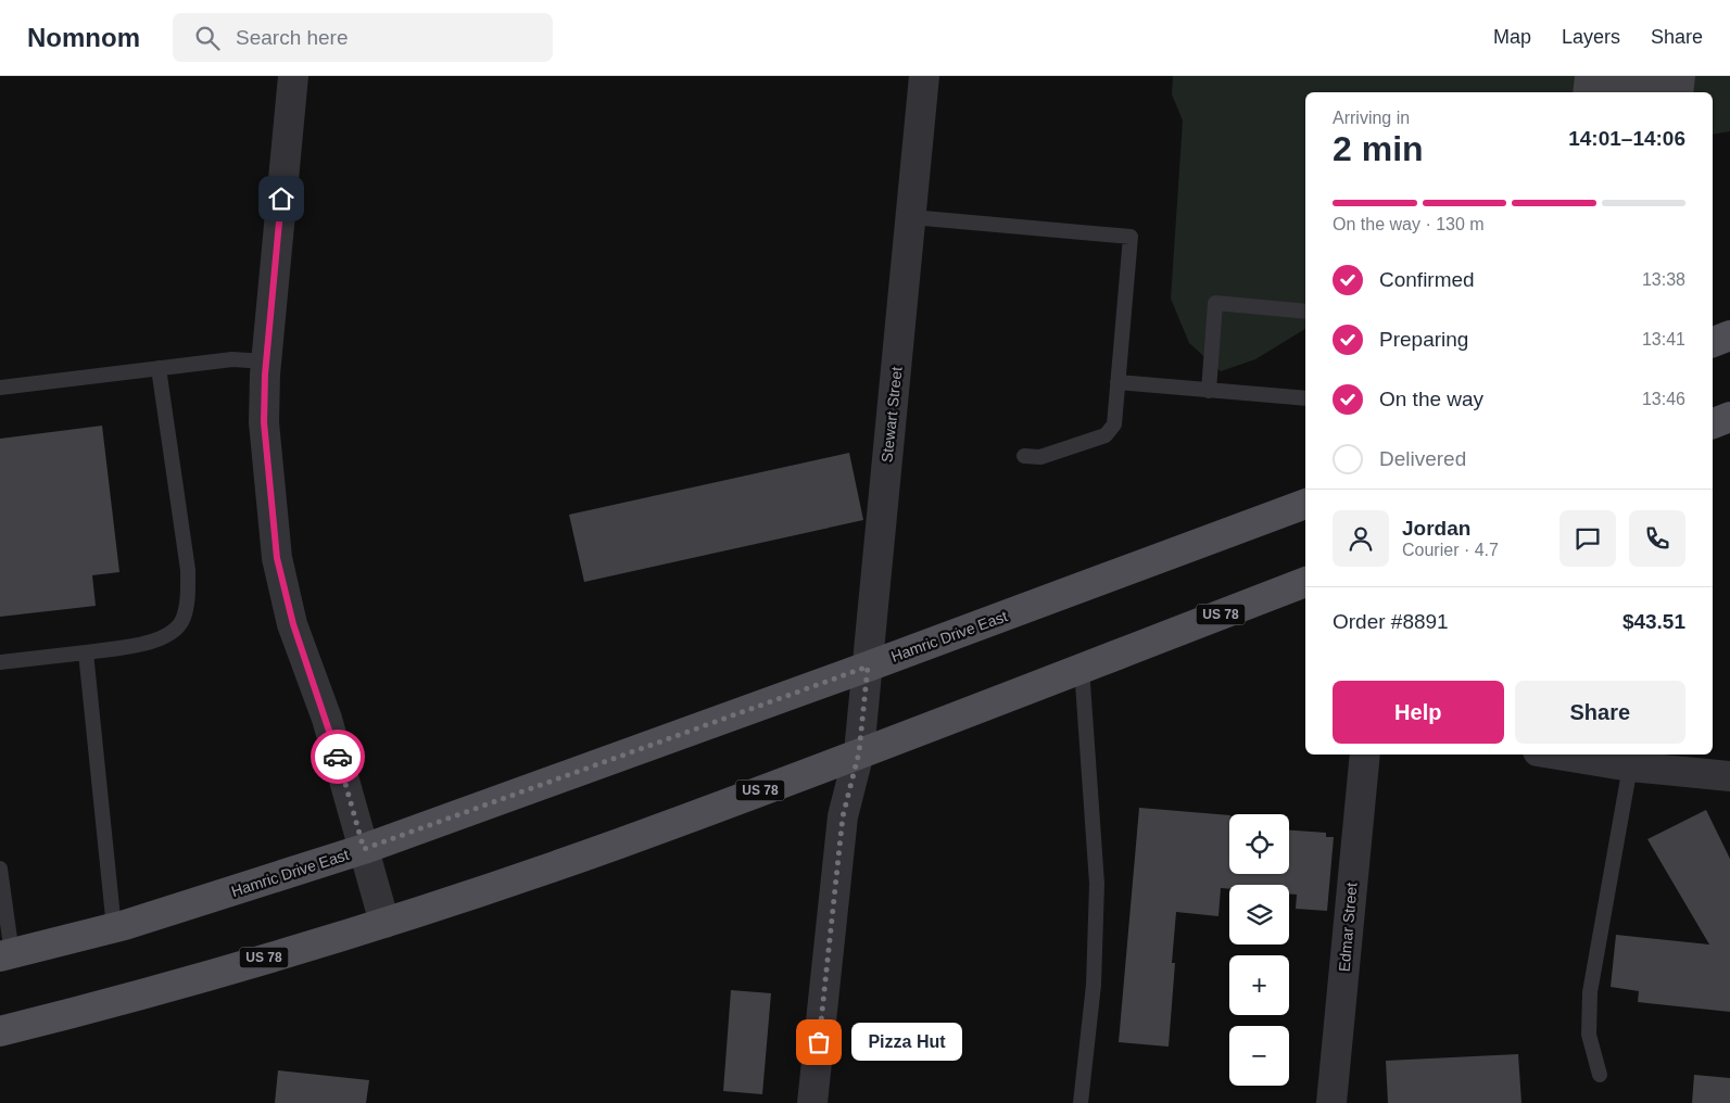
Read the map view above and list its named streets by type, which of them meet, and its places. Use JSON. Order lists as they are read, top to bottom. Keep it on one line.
{"streets":{"main road":["US 78","Hamric Drive East"],"street":["Stewart Street","Edmar Street"]},"crossings":[["Stewart Street","US 78"],["Stewart Street","Hamric Drive East"]],"places":["Pizza Hut"],"page":{"header":"Nomnom","search":"Search here","nav":["Map","Layers","Share"],"heading":["2 min","Arriving in","14:01–14:06"],"panel":["Jordan","Courier · 4.7","Order #8891","$43.51"],"bar":"On the way · 130 m","list":[["Confirmed","13:38"],["Preparing","13:41"],["On the way","13:46"],"Delivered"],"buttons":["Help","Share"],"map_buttons":["+","−"],"bubble":"Pizza Hut"}}
